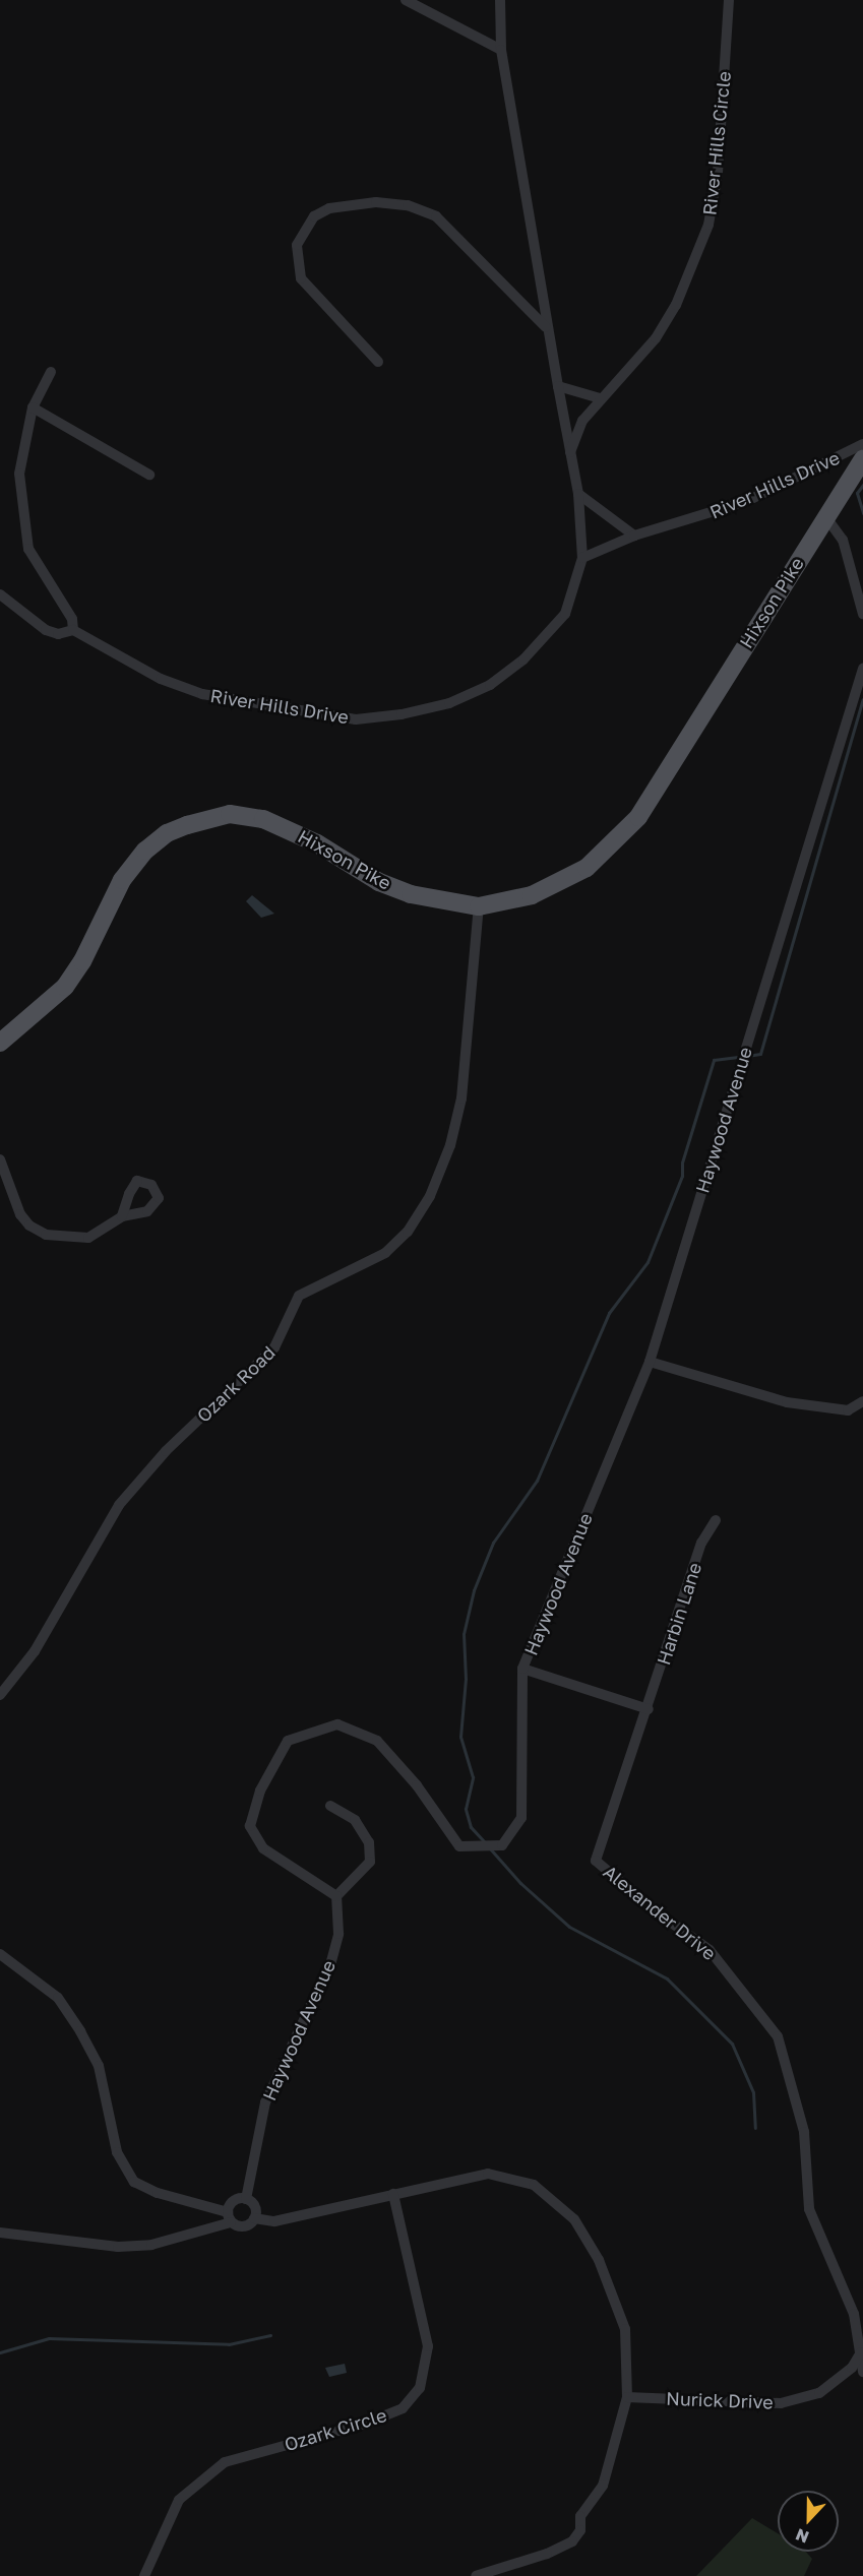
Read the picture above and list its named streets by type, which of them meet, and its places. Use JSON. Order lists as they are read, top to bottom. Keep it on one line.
{"streets":{"main road":["Hixson Pike"],"street":["River Hills Circle","River Hills Drive","Haywood Avenue","Ozark Road","Harbin Lane","Alexander Drive","Nurick Drive","Ozark Circle"]},"crossings":[["Hixson Pike","Ozark Road"],["Harbin Lane","Alexander Drive"],["Alexander Drive","Nurick Drive"]],"north":"bottom"}
